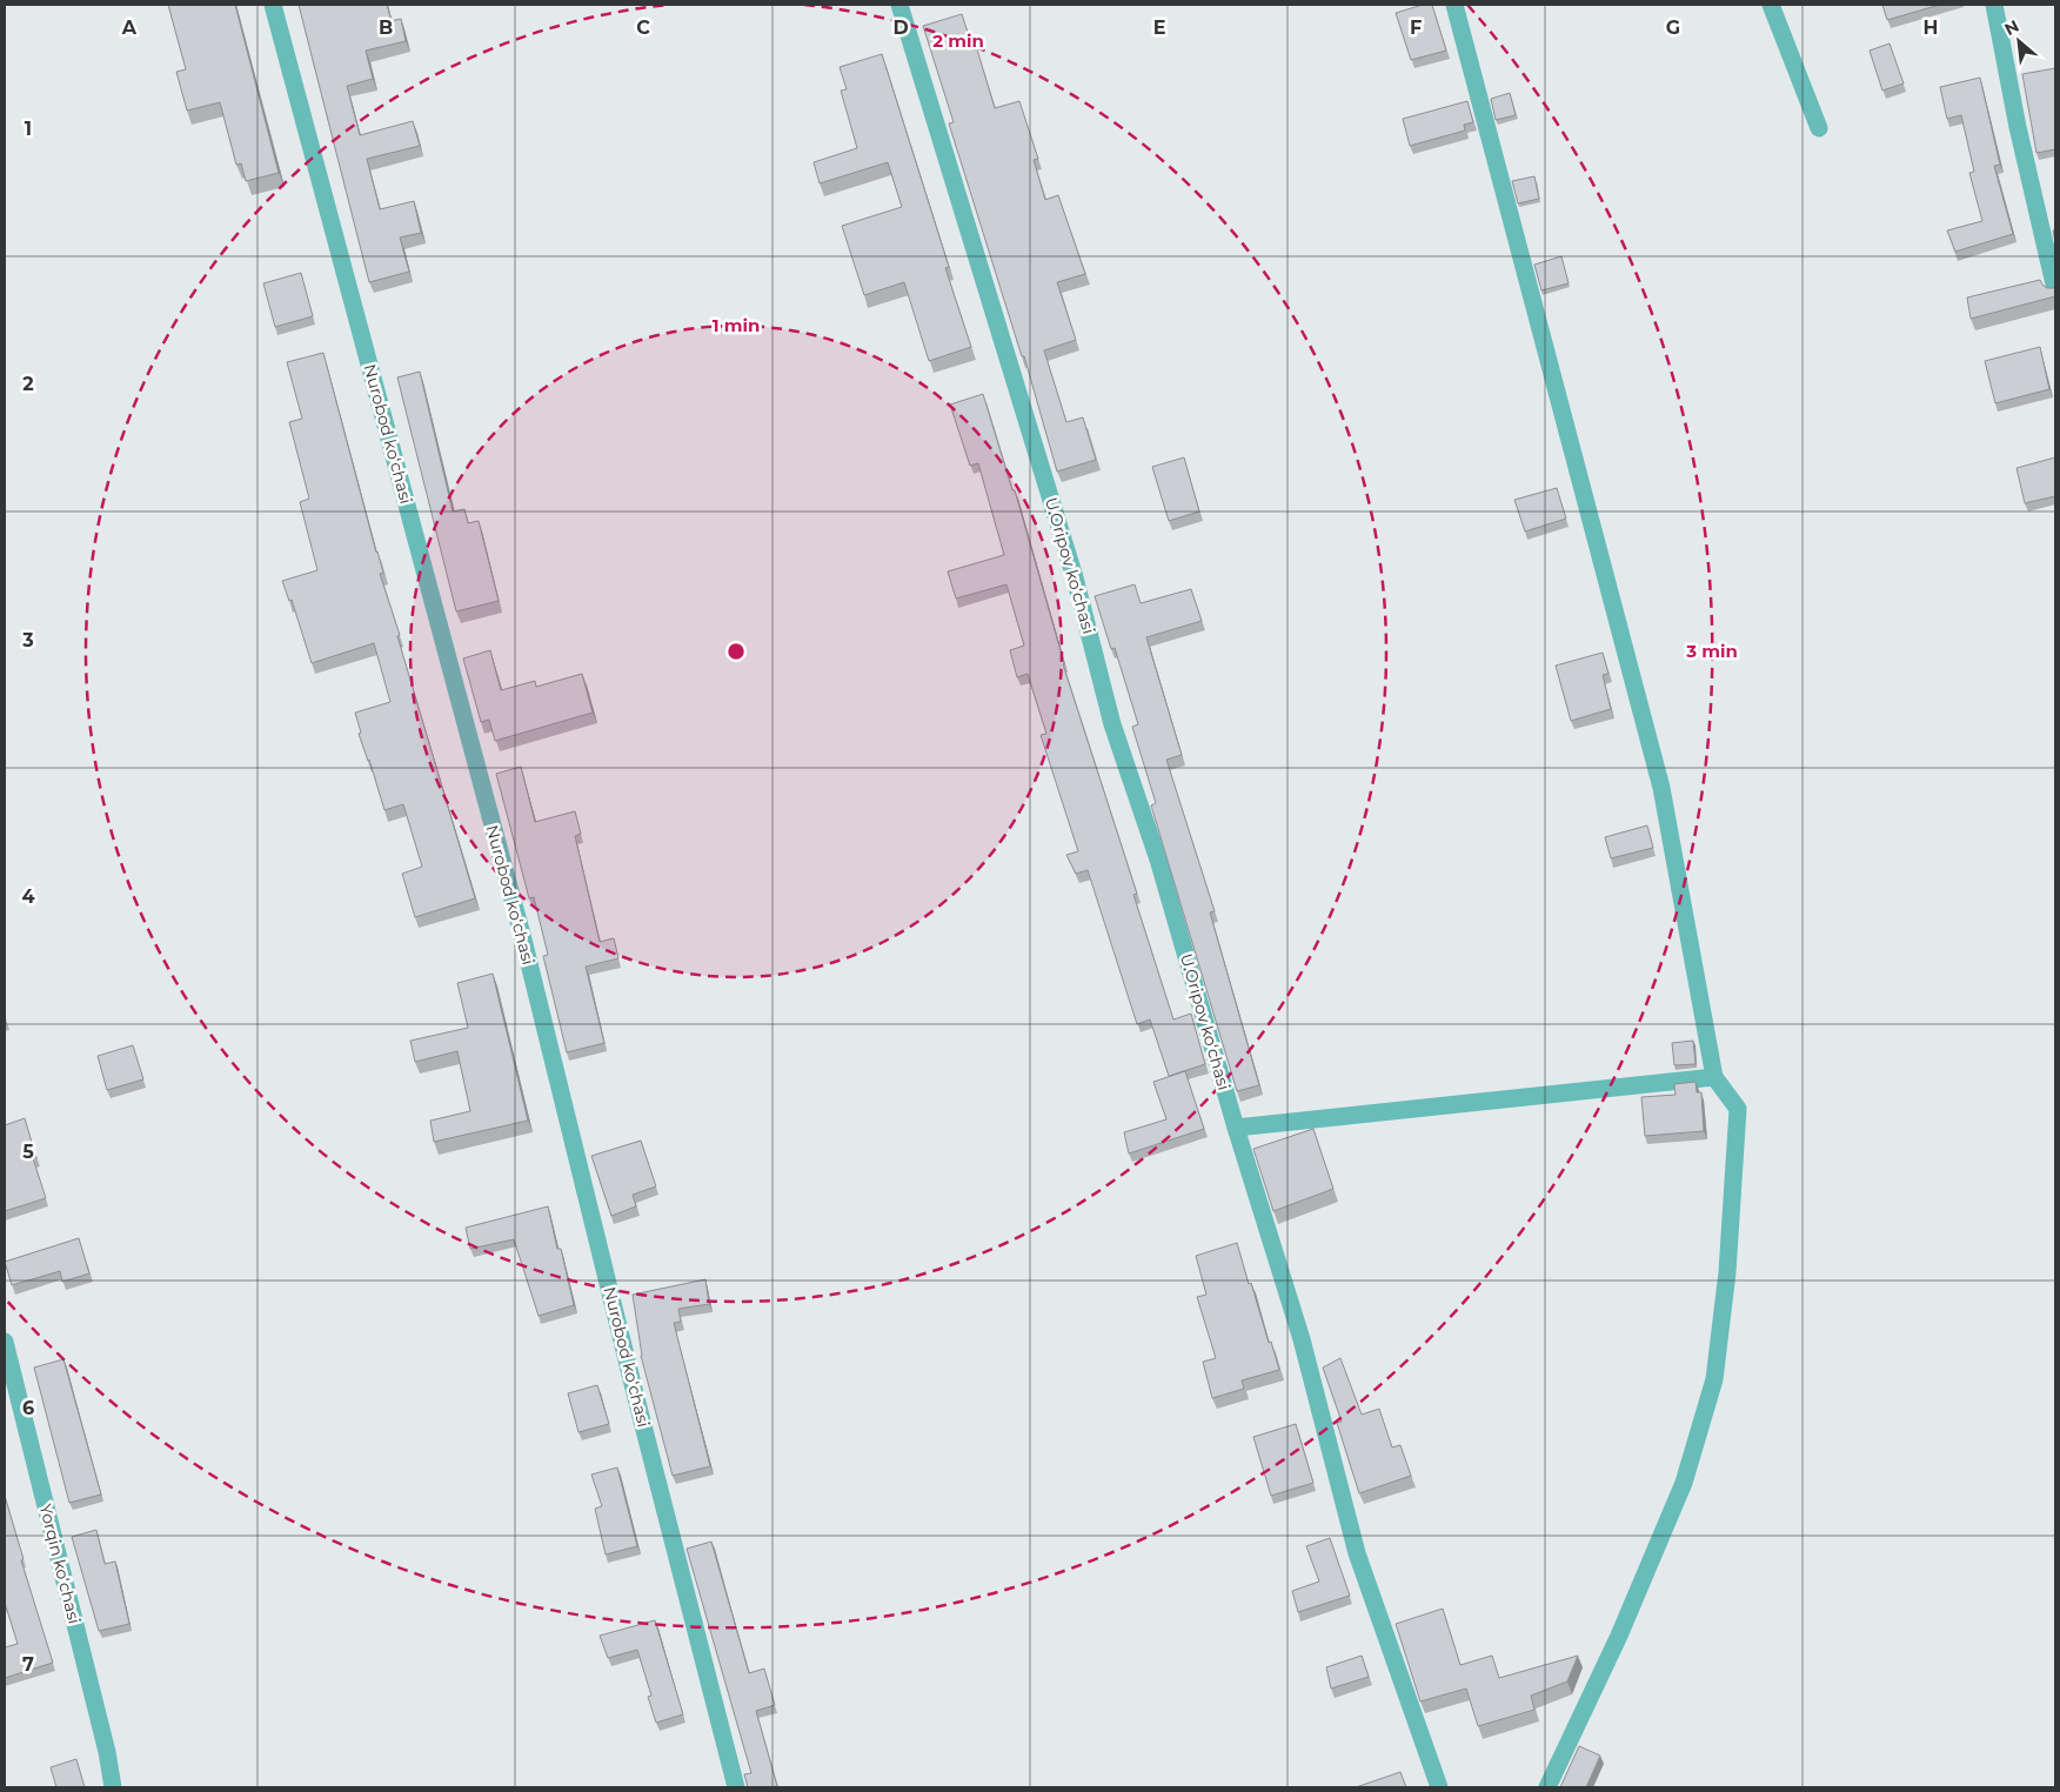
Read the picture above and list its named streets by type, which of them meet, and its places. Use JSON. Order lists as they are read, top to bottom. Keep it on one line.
{"streets":{"street":["Nurobod koʻchasi","U.Oripov koʻchasi","Yorqin koʻchasi"]},"north":"top left","grid":{"columns":["A","B","C","D","E","F","G","H"],"rows":["1","2","3","4","5","6","7"]},"rings":["2 min","1 min","3 min"]}
